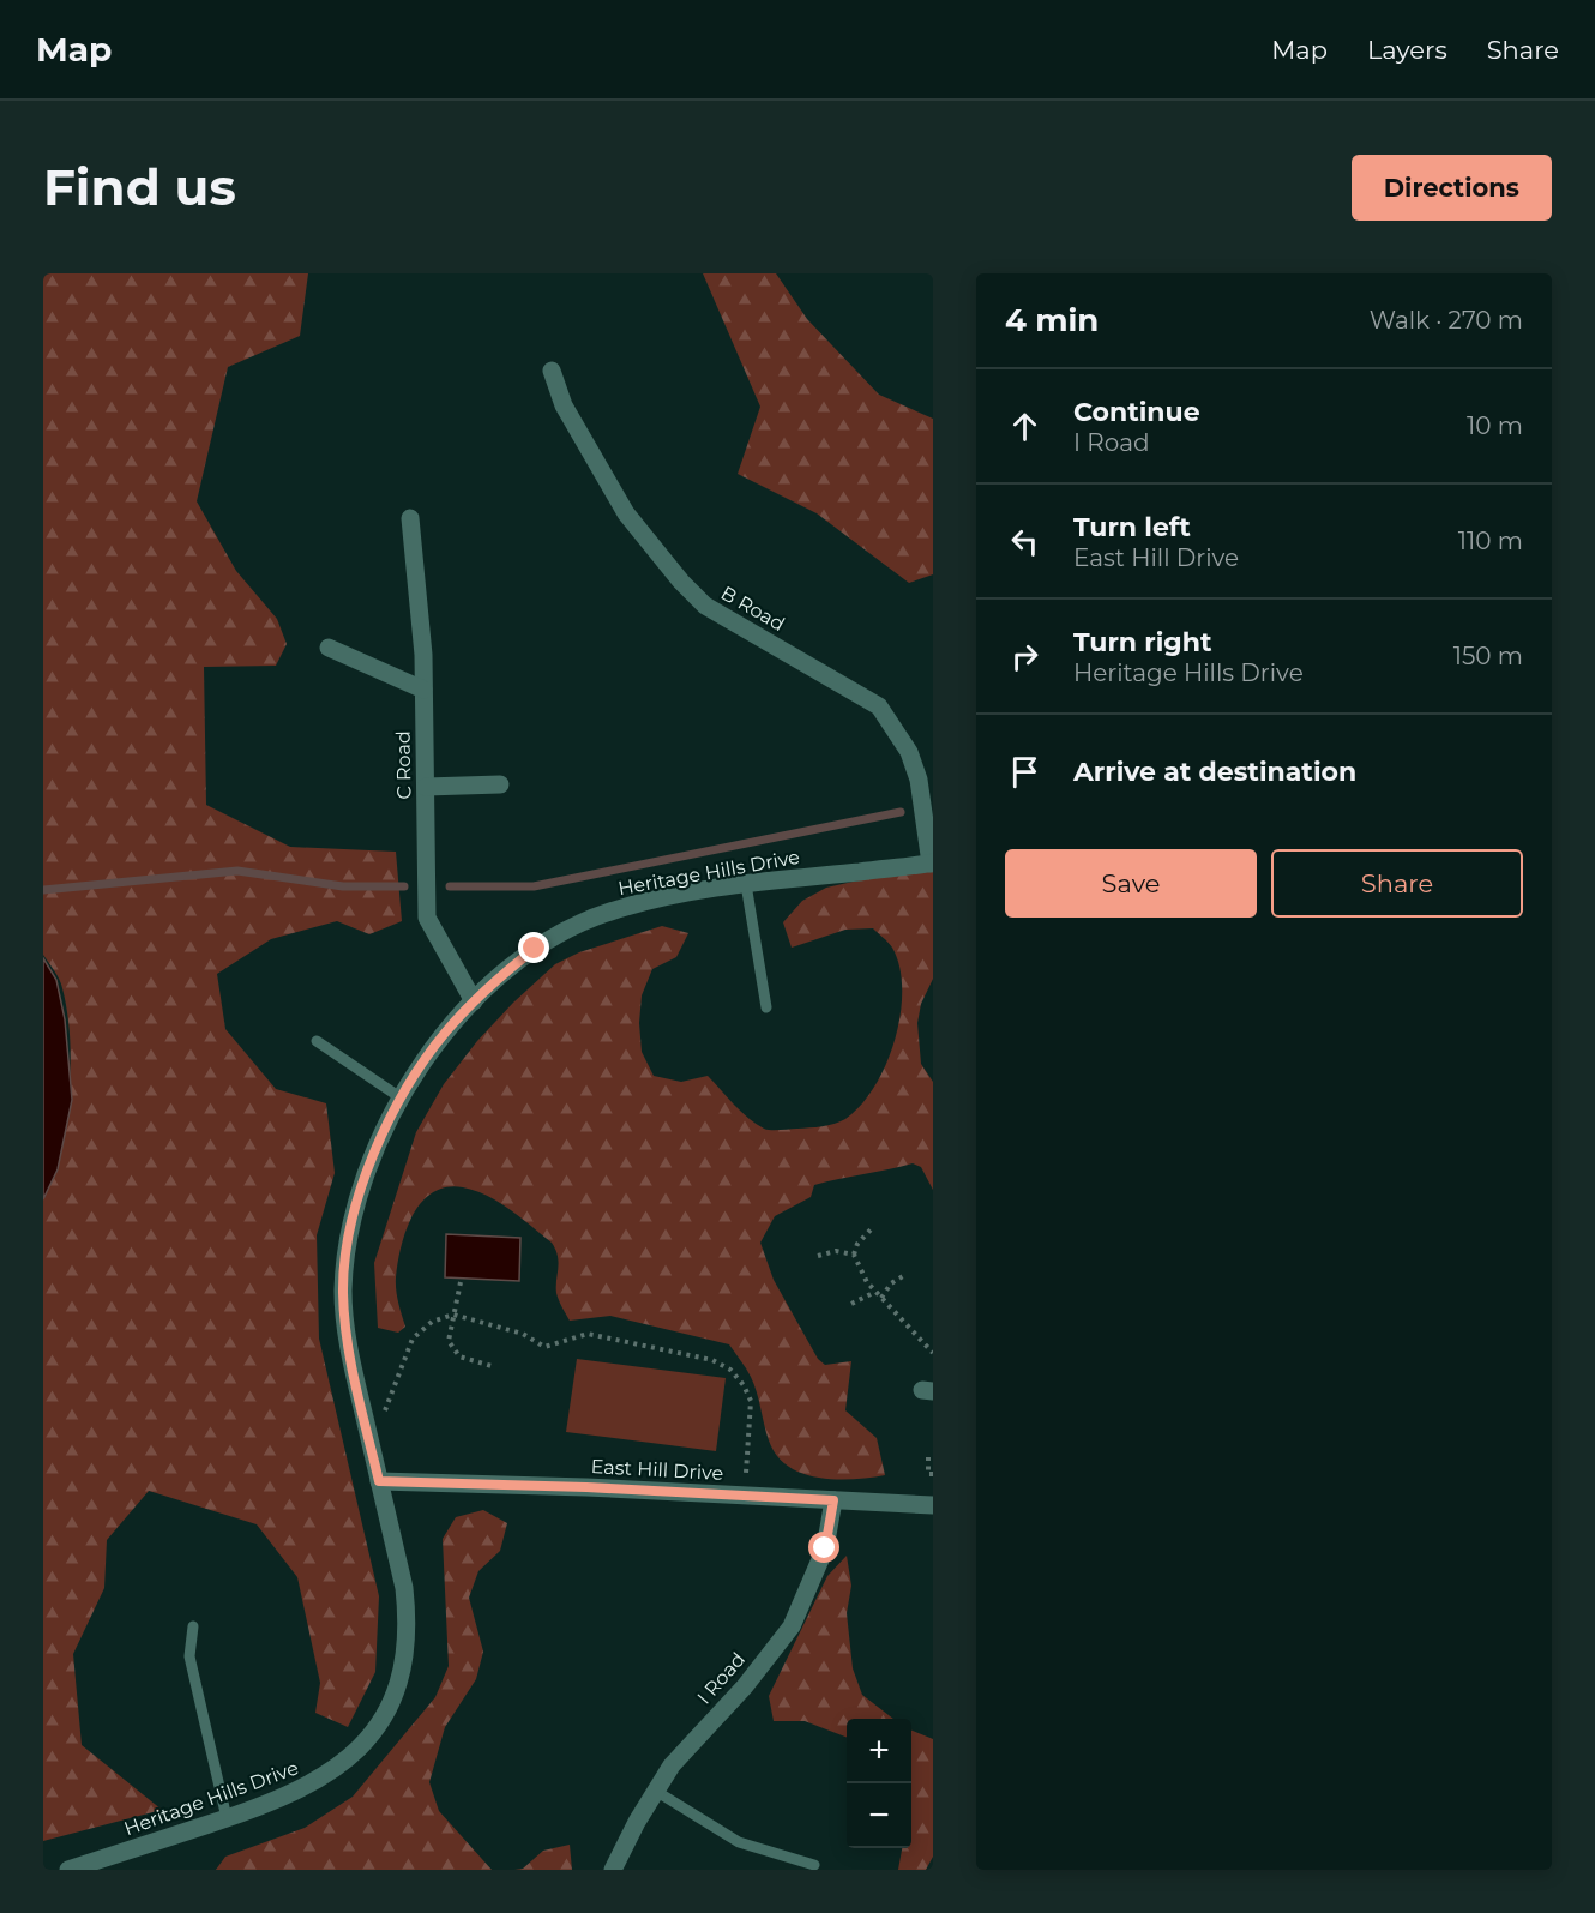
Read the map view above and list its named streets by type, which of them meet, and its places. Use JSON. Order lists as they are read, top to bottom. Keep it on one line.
{"streets":{"street":["B Road","C Road","Heritage Hills Drive","East Hill Drive","I Road"]},"crossings":[["B Road","Heritage Hills Drive"],["C Road","Heritage Hills Drive"],["Heritage Hills Drive","East Hill Drive"],["East Hill Drive","I Road"]],"page":{"header":"Map","nav":["Map","Layers","Share"],"buttons":["Directions",["Save","Share"]],"title":"Find us","heading":["4 min","Walk · 270 m"],"list":[["Continue","I Road","10 m"],["Turn left","East Hill Drive","110 m"],["Turn right","Heritage Hills Drive","150 m"],"Arrive at destination"],"map_buttons":["+","−"]}}
